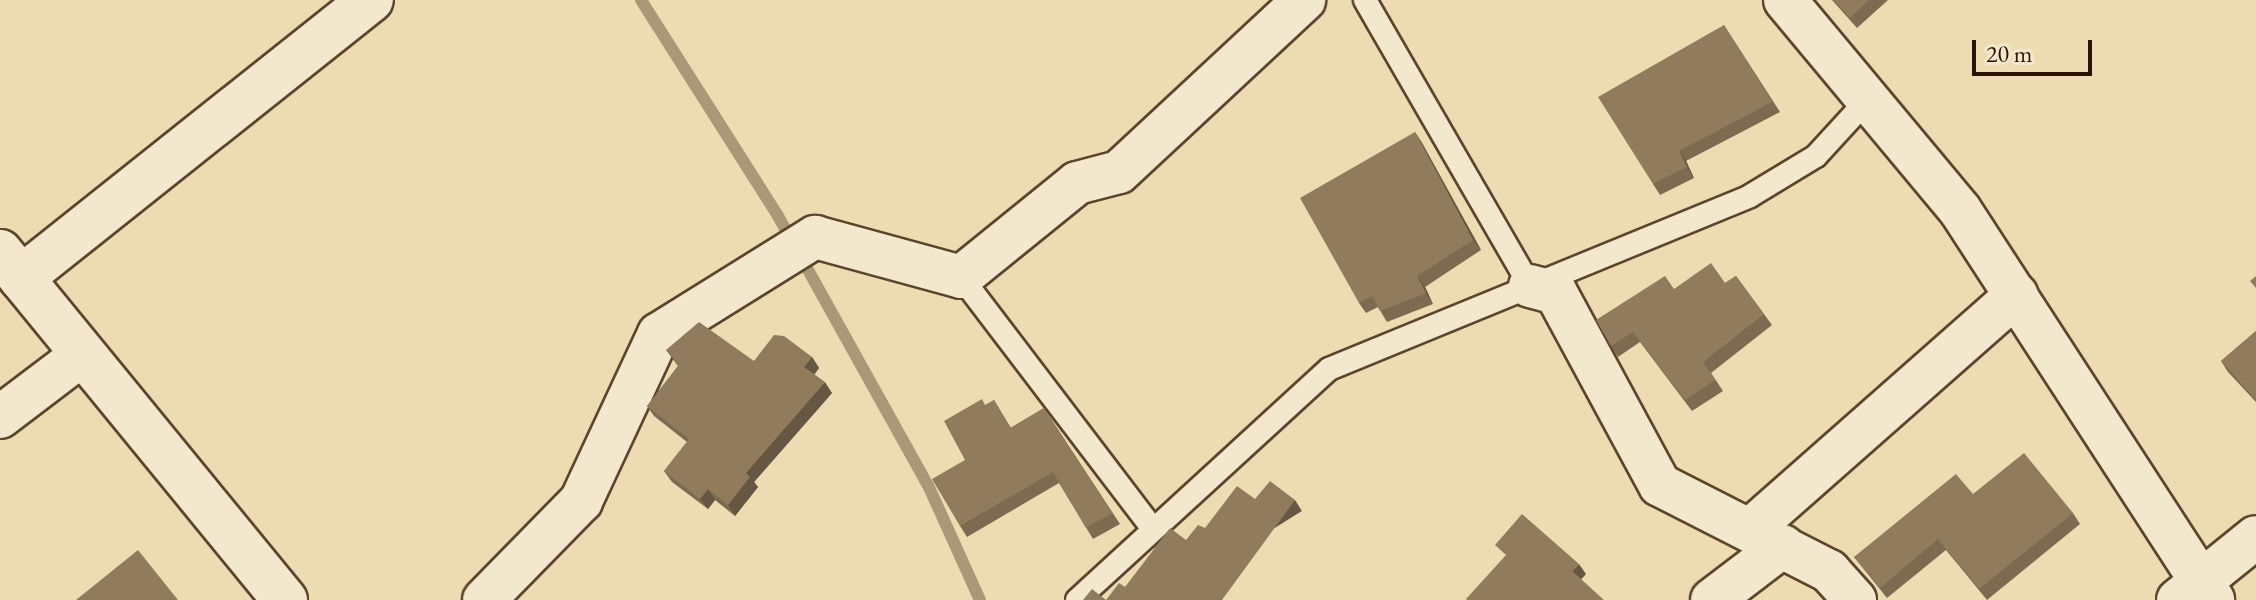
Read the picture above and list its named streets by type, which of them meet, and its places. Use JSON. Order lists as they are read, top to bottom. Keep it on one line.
{"scale_bar":"20 m"}
